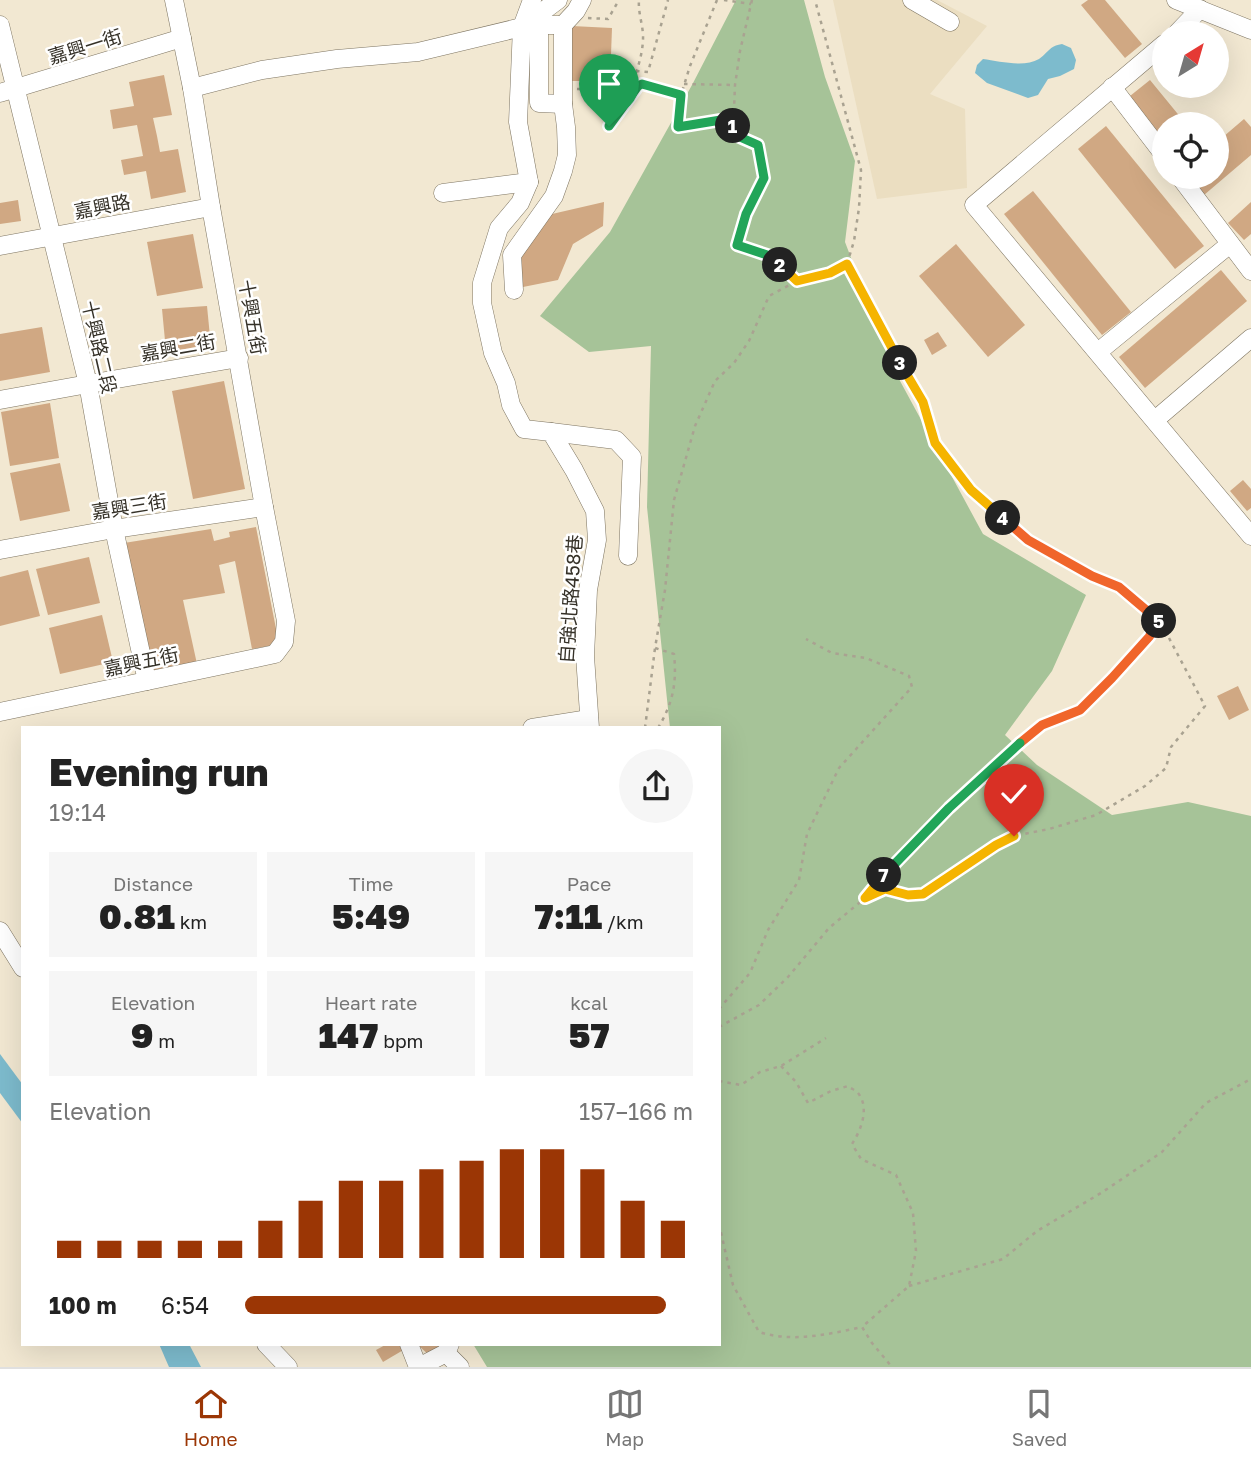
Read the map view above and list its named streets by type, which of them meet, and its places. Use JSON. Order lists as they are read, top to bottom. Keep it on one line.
{"streets":{"street":["嘉興一街","嘉興路","十興五街","十興路二段","嘉興二街","嘉興三街","自強北路458巷","嘉興五街"]},"crossings":[["嘉興一街","十興五街"],["嘉興一街","十興路二段"],["嘉興路","十興五街"],["嘉興路","十興路二段"],["十興五街","嘉興二街"],["十興五街","嘉興三街"],["十興五街","嘉興五街"],["十興路二段","嘉興二街"],["十興路二段","嘉興三街"],["十興路二段","嘉興五街"]],"north":"top right","page":{"pins":["1","2","3","4","5","7"],"heading":["Evening run","19:14"],"stats":[["Distance","0.81 km"],["Time","5:49"],["Pace","7:11 /km"],["Elevation","9 m"],["Heart rate","147 bpm"],["kcal","57"]],"chart":["Elevation","157–166 m"],"list":[{"name":"100 m","note":"6:54"}],"tabs":["Home","Map","Saved"]}}
